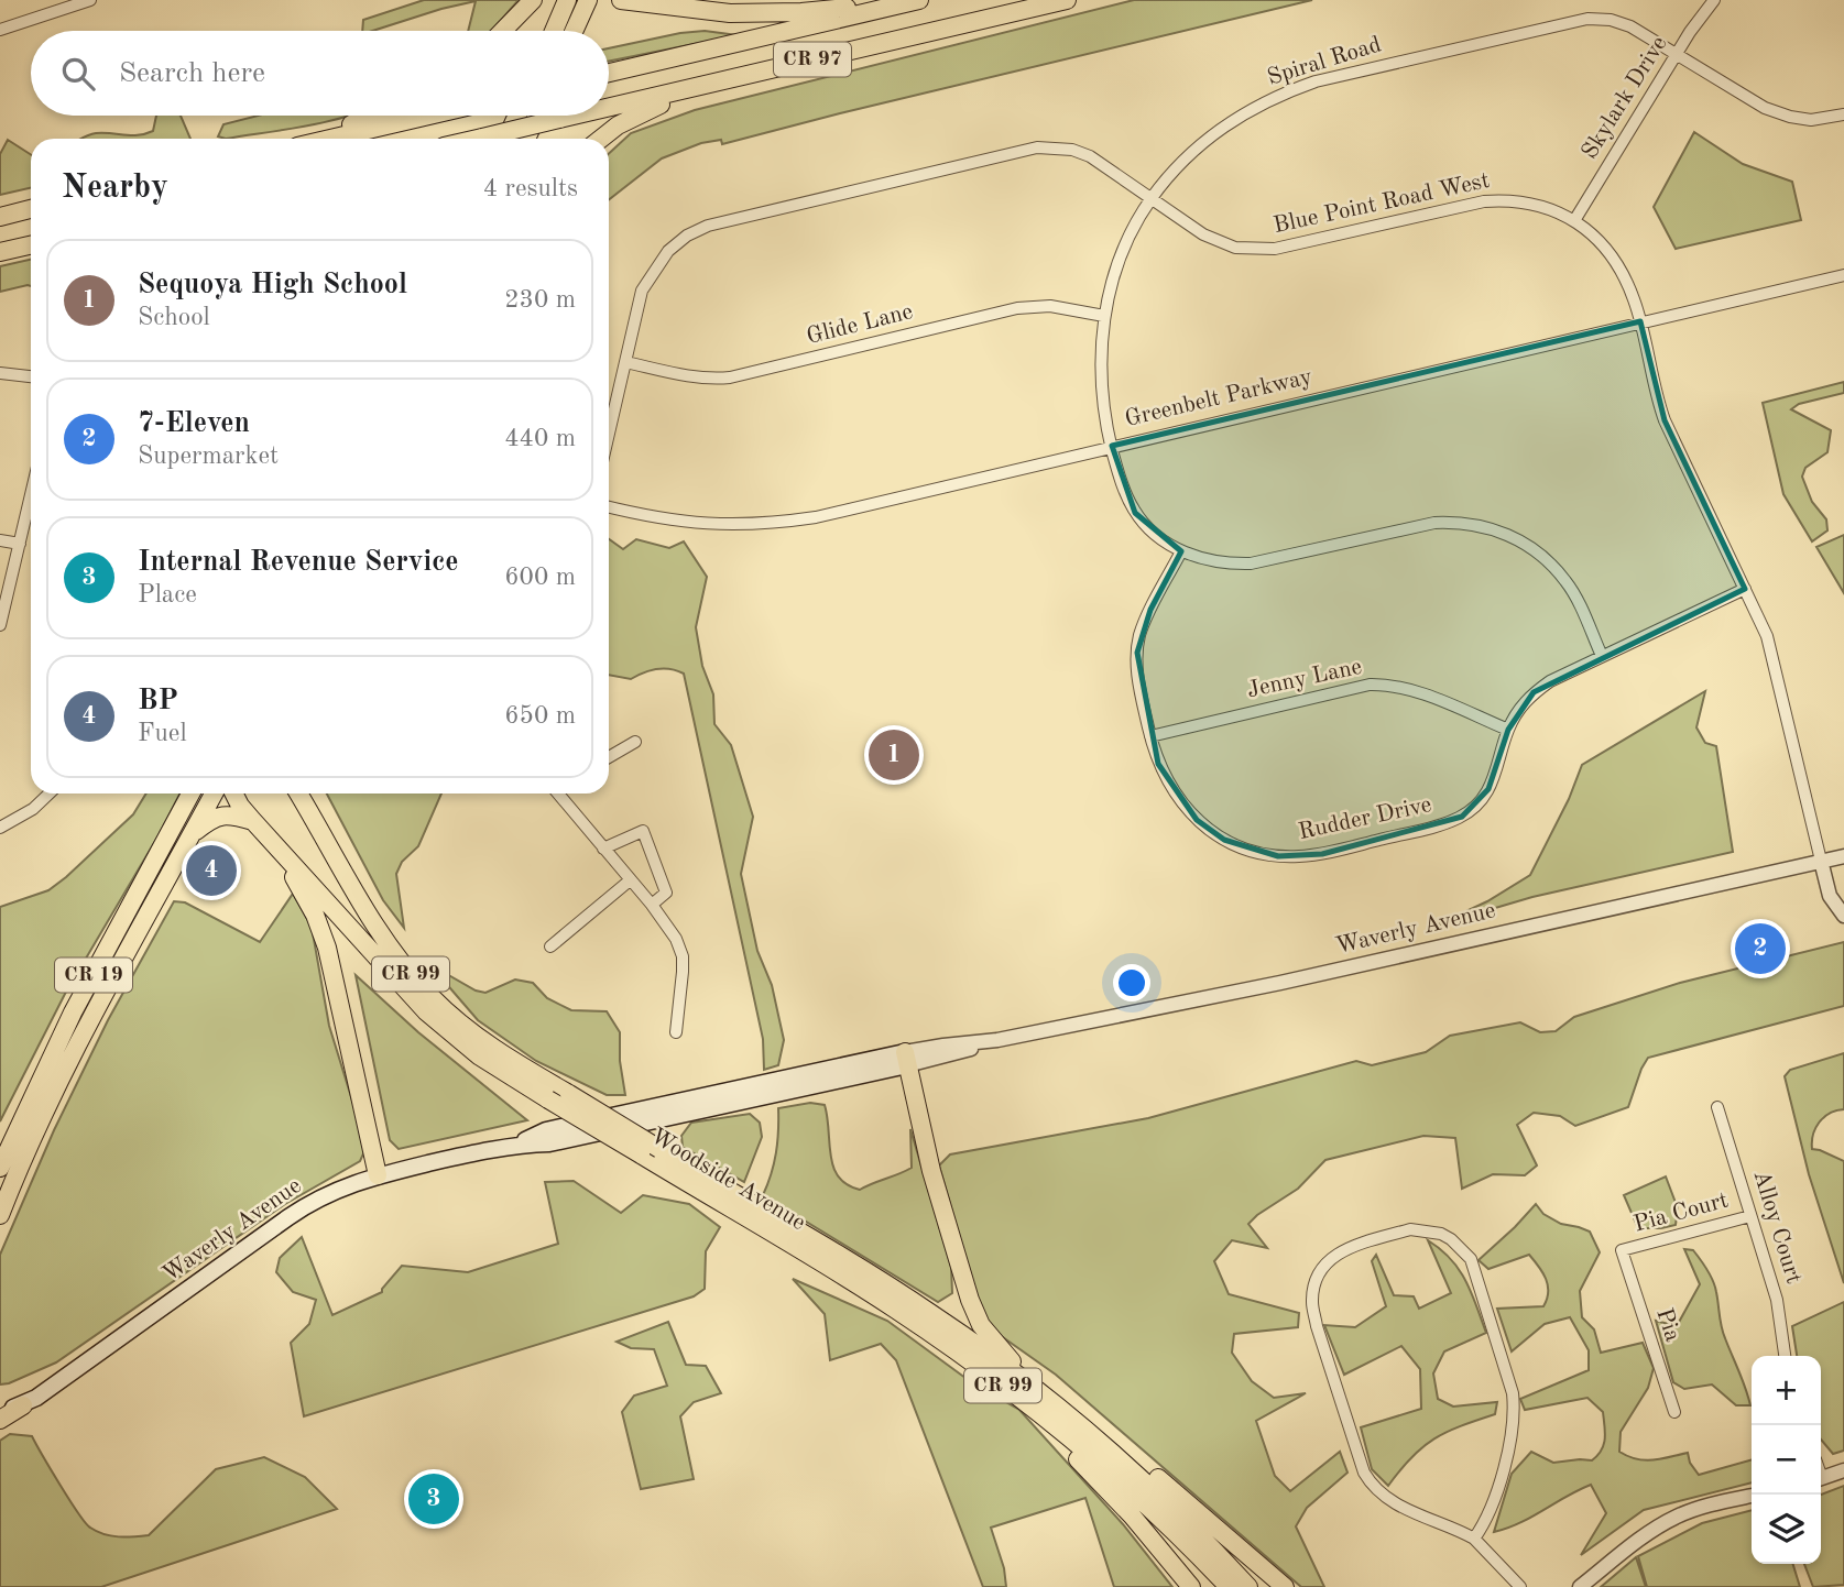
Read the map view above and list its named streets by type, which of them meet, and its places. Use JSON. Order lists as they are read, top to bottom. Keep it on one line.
{"streets":{"main road":["CR 97","Waverly Avenue","CR 99","CR 19","Woodside Avenue"],"street":["Spiral Road","Skylark Drive","Blue Point Road West","Glide Lane","Greenbelt Parkway","Jenny Lane","Rudder Drive","Pia Court","Alloy Court","Pia"]},"crossings":[["Spiral Road","Skylark Drive"],["Spiral Road","Blue Point Road West"],["Spiral Road","Glide Lane"],["Spiral Road","Greenbelt Parkway"],["Spiral Road","Rudder Drive"],["Skylark Drive","Blue Point Road West"],["Blue Point Road West","Glide Lane"],["Blue Point Road West","Greenbelt Parkway"],["Blue Point Road West","Rudder Drive"],["Blue Point Road West","Waverly Avenue"],["Jenny Lane","Rudder Drive"],["Pia Court","Alloy Court"],["Pia Court","Pia"]],"page":{"search":"Search here","heading":["Nearby","4 results"],"list":[{"mark":"1","name":"Sequoya High School","note":"School","value":"230 m"},{"mark":"2","name":"7-Eleven","note":"Supermarket","value":"440 m"},{"mark":"3","name":"Internal Revenue Service","note":"Place","value":"600 m"},{"mark":"4","name":"BP","note":"Fuel","value":"650 m"}],"pins":["1","4","2","3"],"map_buttons":["+","−"]}}
